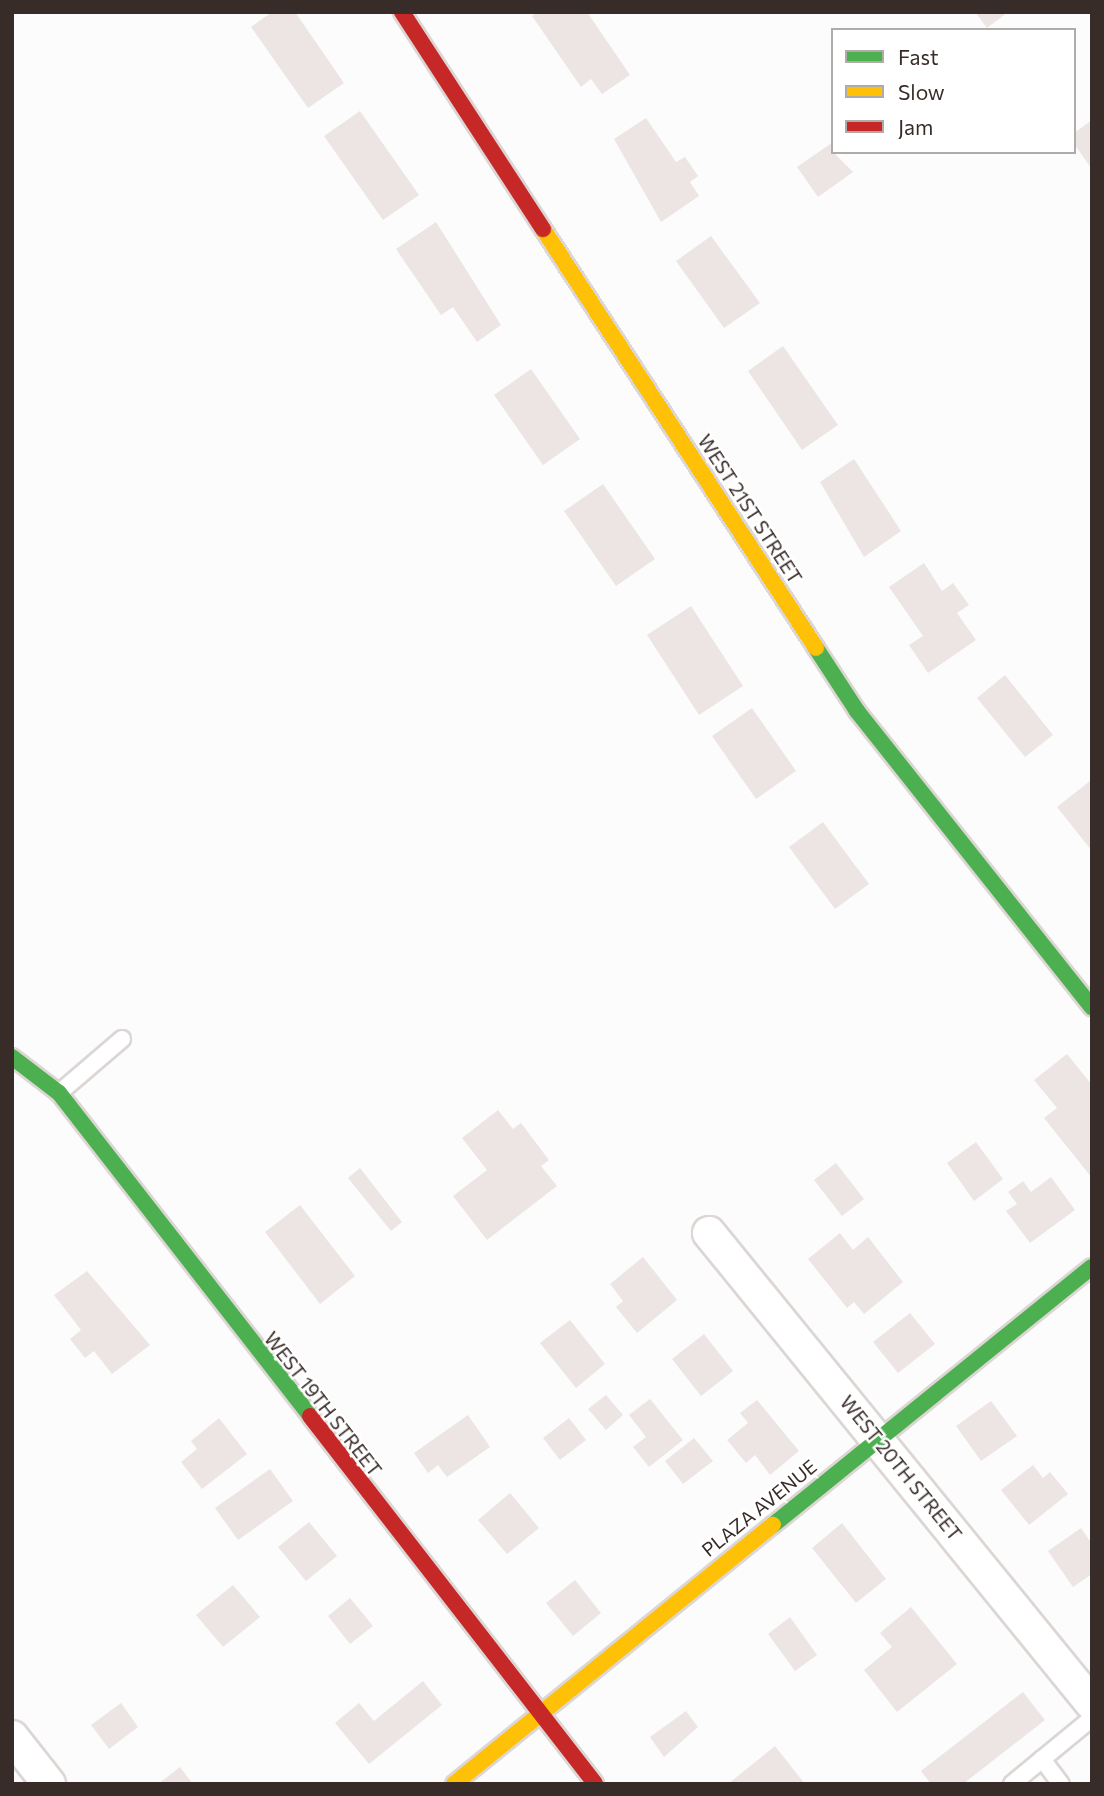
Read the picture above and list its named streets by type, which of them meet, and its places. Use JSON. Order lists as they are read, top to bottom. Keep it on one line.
{"streets":{"street":["WEST 21ST STREET","WEST 19TH STREET","WEST 20TH STREET","PLAZA AVENUE"]},"crossings":[["WEST 19TH STREET","PLAZA AVENUE"],["WEST 20TH STREET","PLAZA AVENUE"]],"legend":["Fast","Slow","Jam"]}
